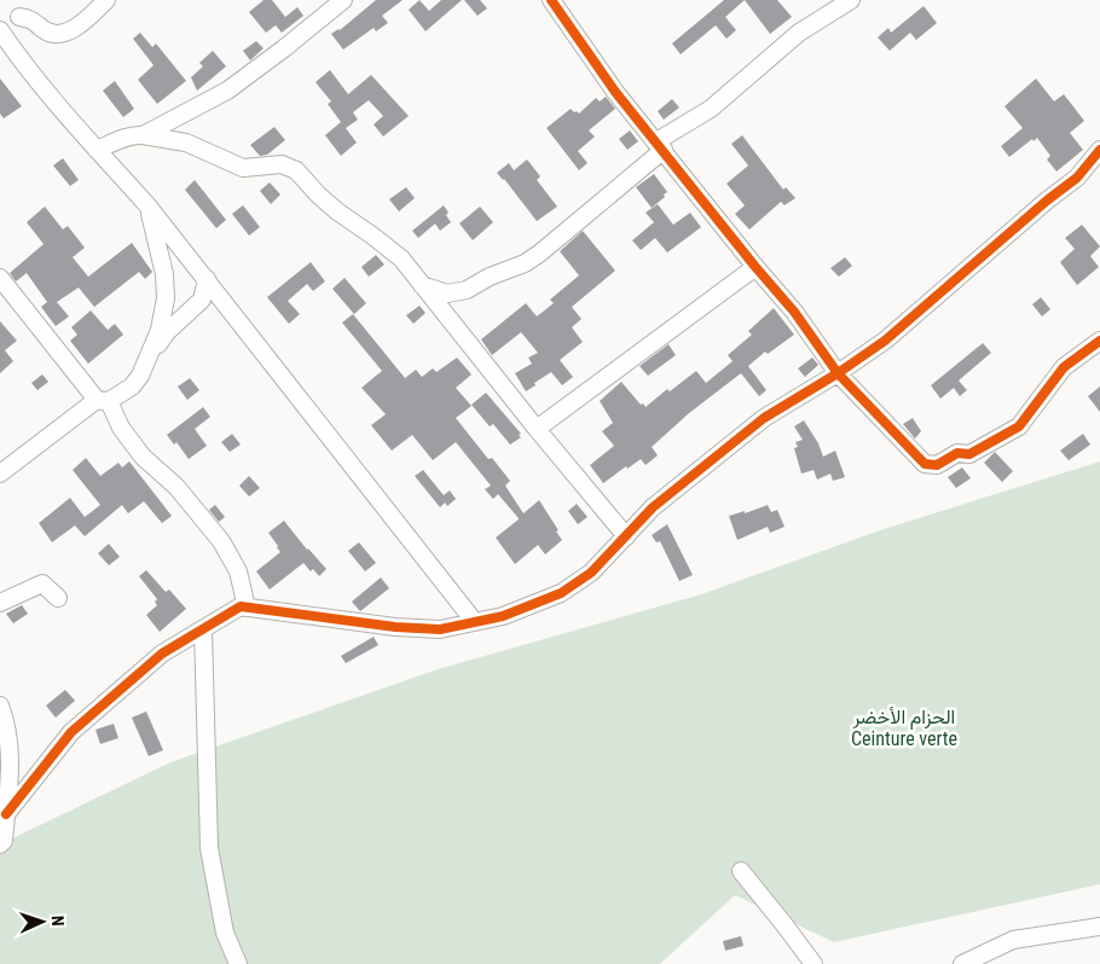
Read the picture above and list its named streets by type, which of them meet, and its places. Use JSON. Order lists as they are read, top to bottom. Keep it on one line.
{"parks":["الحزام الأخضر Ceinture verte"],"north":"right"}
